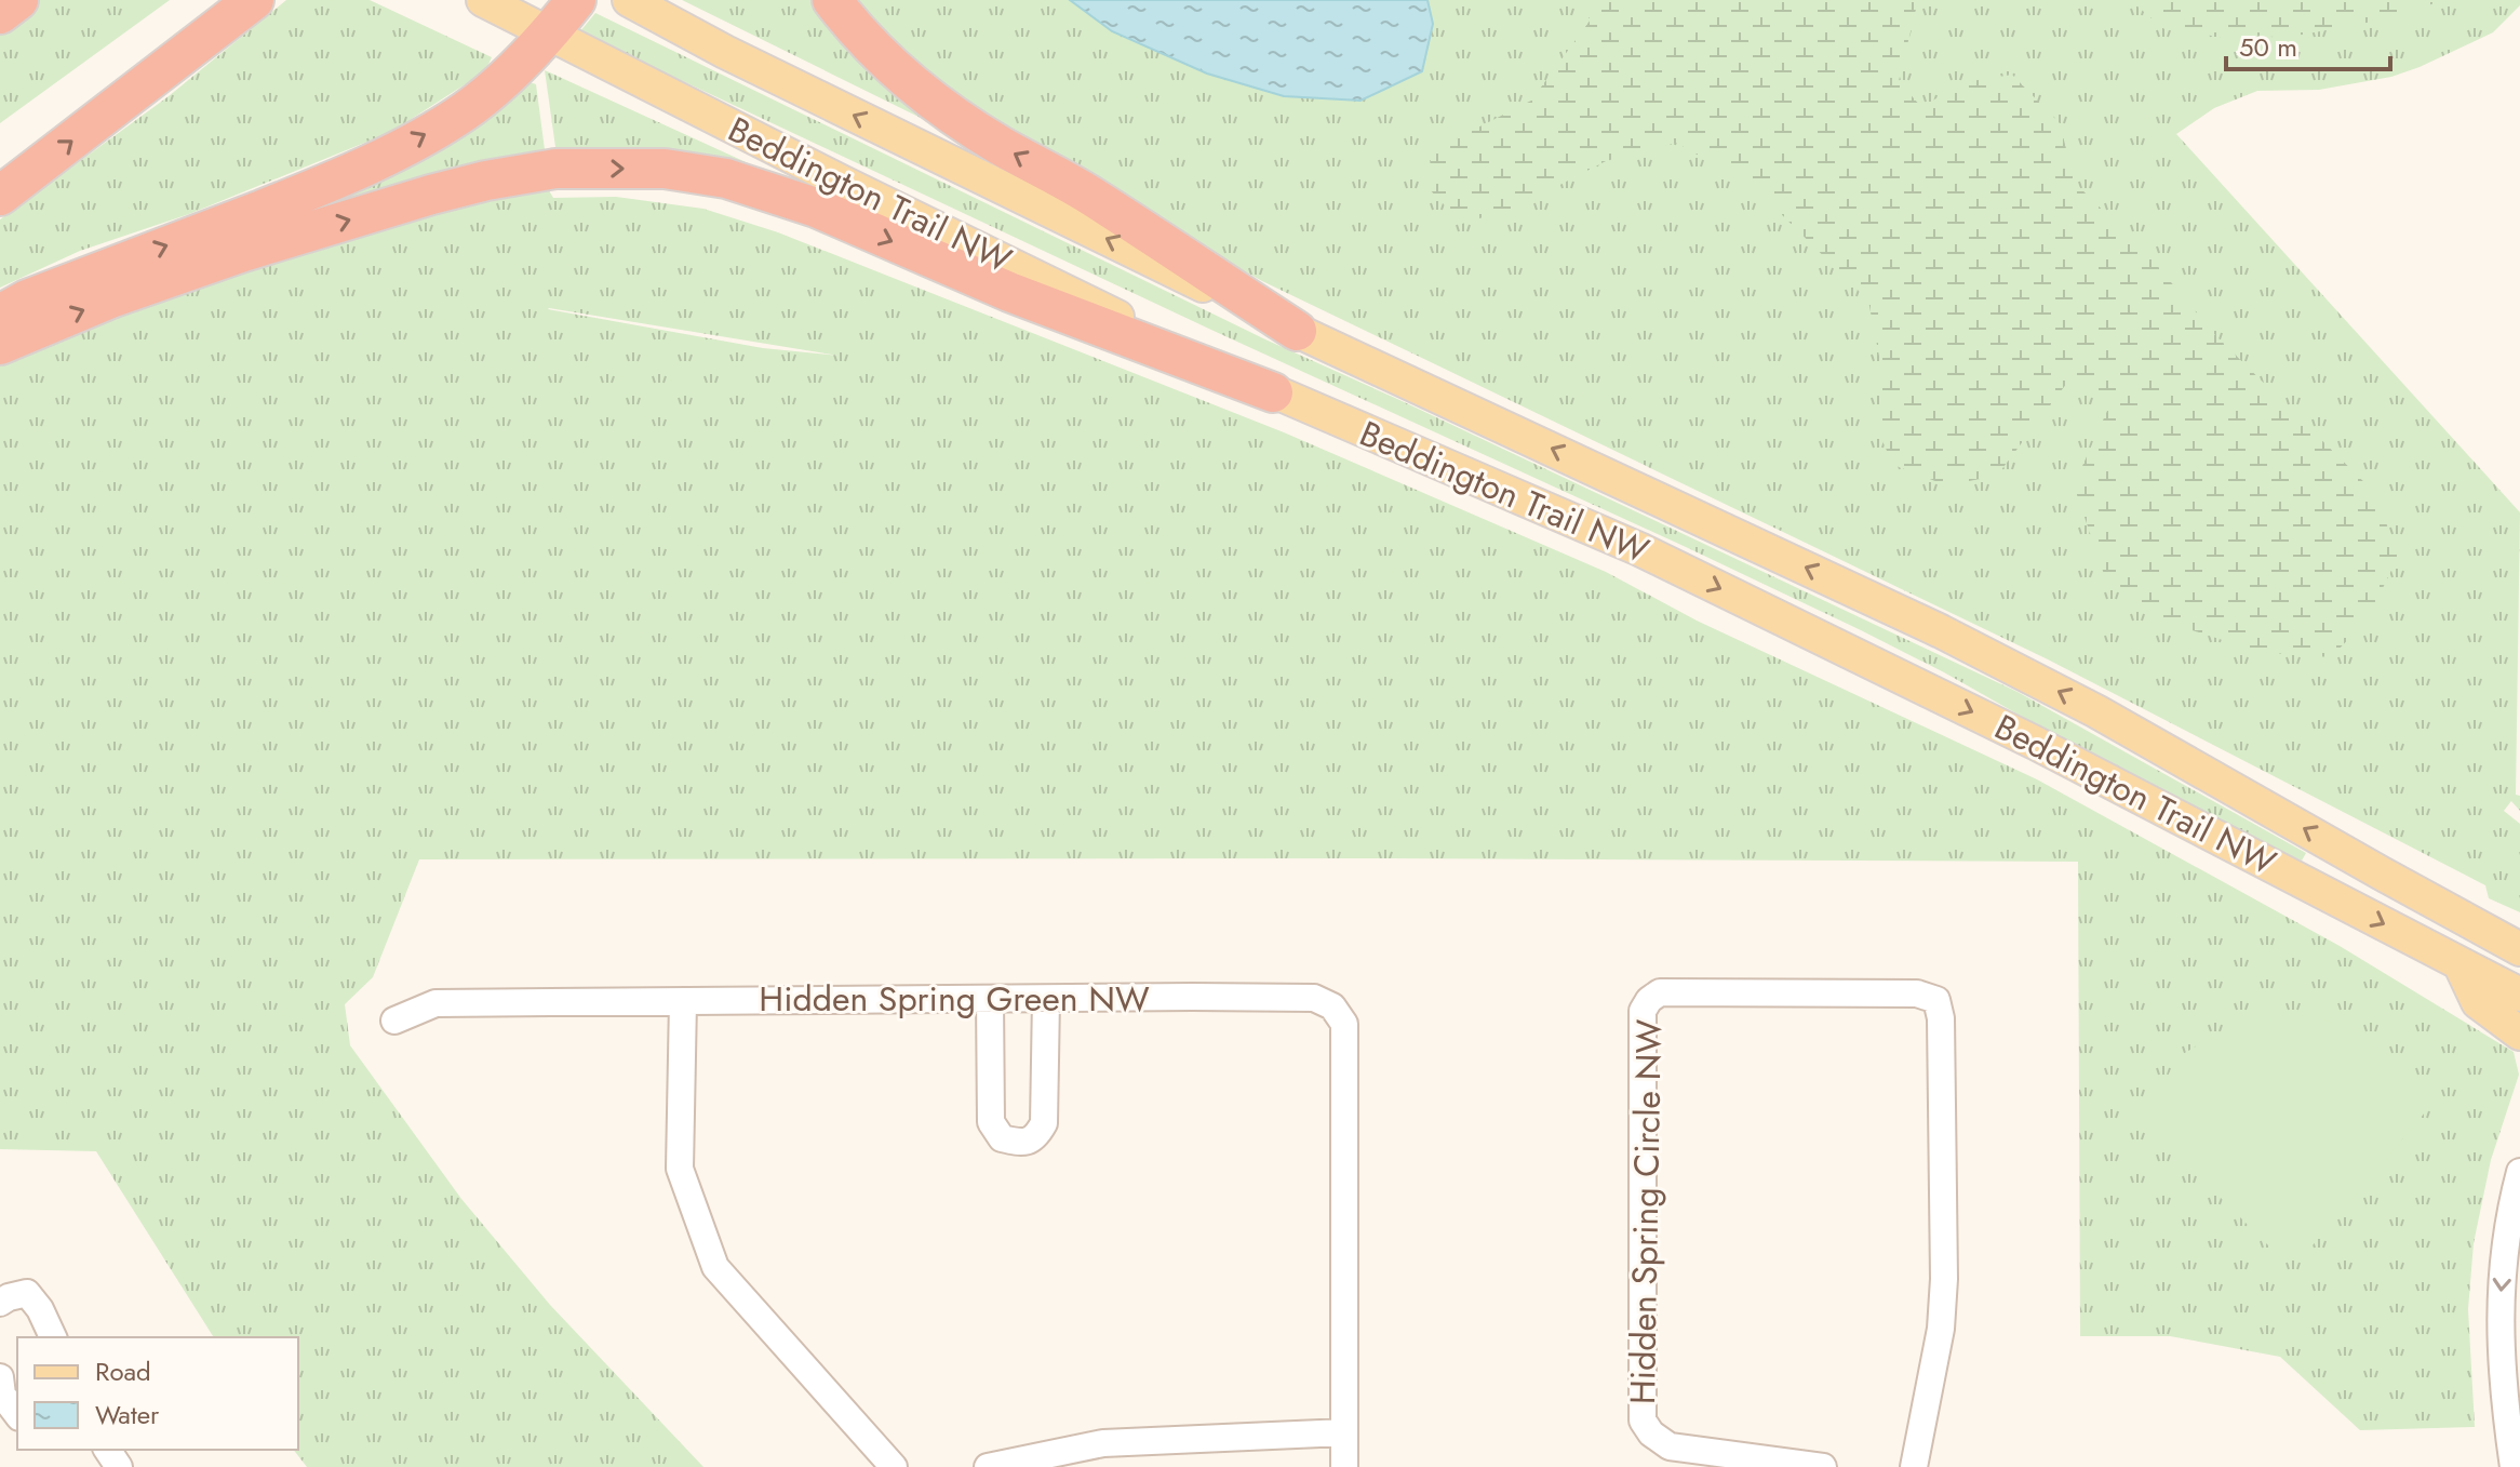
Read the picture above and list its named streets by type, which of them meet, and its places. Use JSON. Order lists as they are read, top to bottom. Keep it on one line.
{"streets":{"main road":["Beddington Trail NW"],"street":["Hidden Spring Green NW","Hidden Spring Circle NW"]},"legend":["Road","Water"],"scale_bar":"50 m"}
